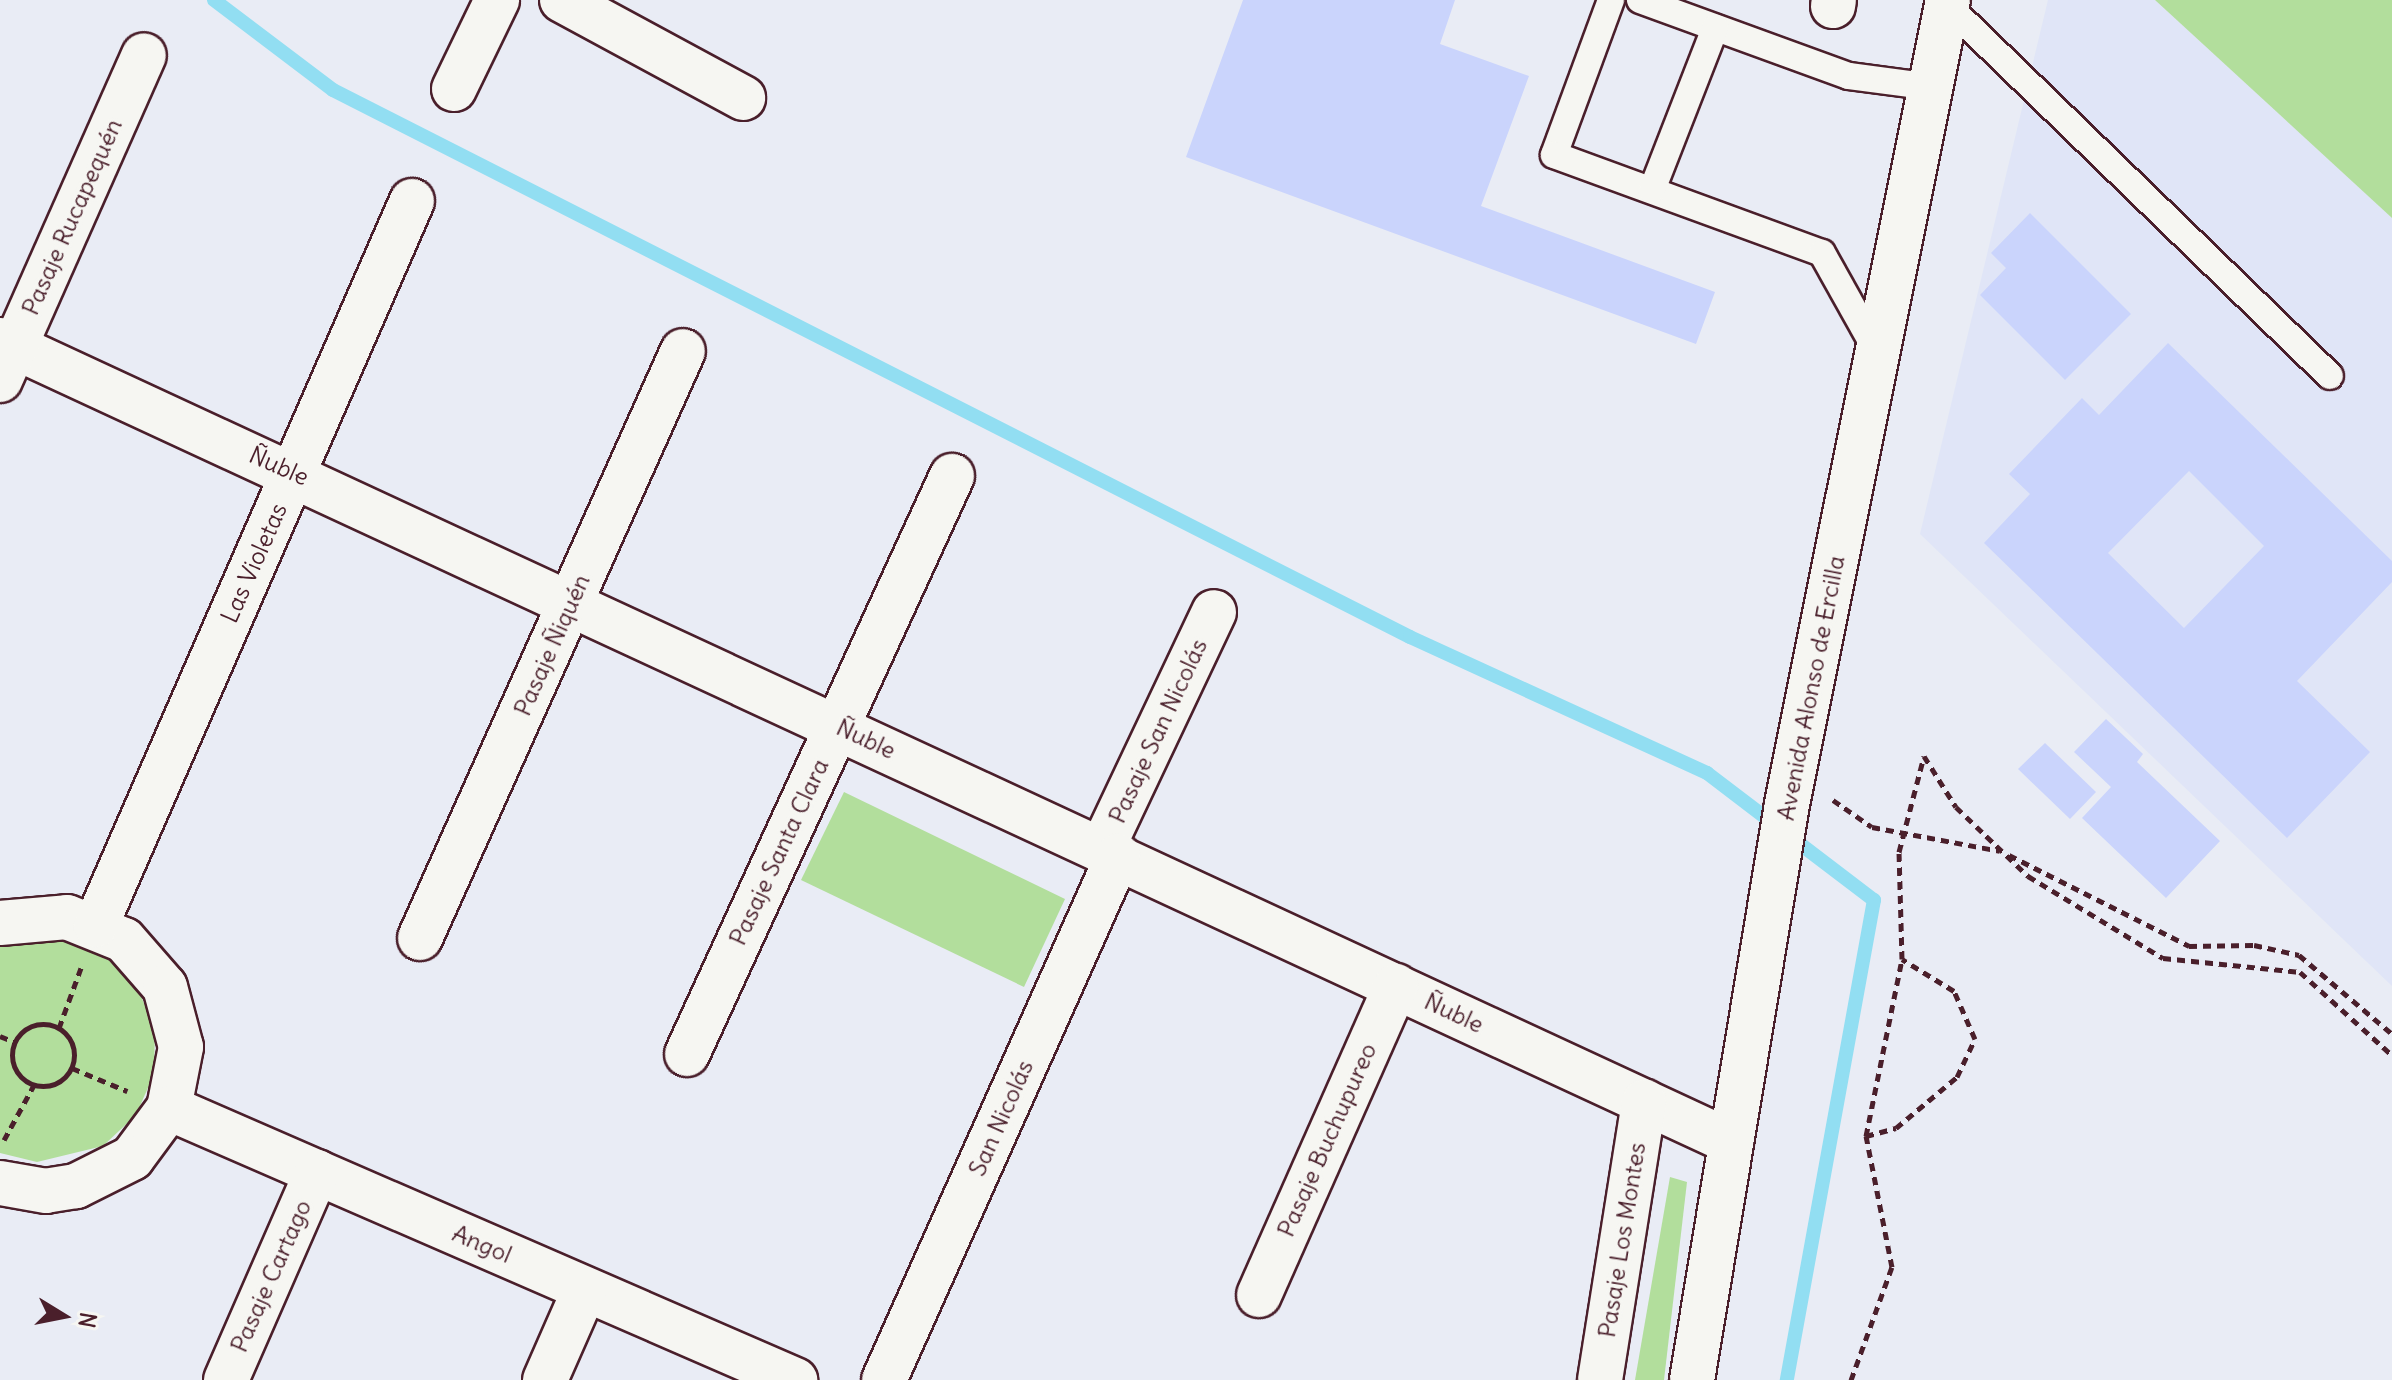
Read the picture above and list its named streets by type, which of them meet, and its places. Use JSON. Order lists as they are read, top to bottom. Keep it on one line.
{"streets":{"street":["Pasaje Rucapequén","Ñuble","Las Violetas","Pasaje Ñiquén","Avenida Alonso de Ercilla","Pasaje San Nicolás","Pasaje Santa Clara","San Nicolás","Pasaje Buchupureo","Pasaje Los Montes","Angol","Pasaje Cartago"]},"crossings":[["Pasaje Rucapequén","Ñuble"],["Ñuble","Las Violetas"],["Ñuble","Pasaje Ñiquén"],["Ñuble","Avenida Alonso de Ercilla"],["Ñuble","Pasaje San Nicolás"],["Ñuble","Pasaje Santa Clara"],["Ñuble","San Nicolás"],["Ñuble","Pasaje Buchupureo"],["Ñuble","Pasaje Los Montes"],["Pasaje San Nicolás","San Nicolás"],["Angol","Pasaje Cartago"]],"north":"right"}
